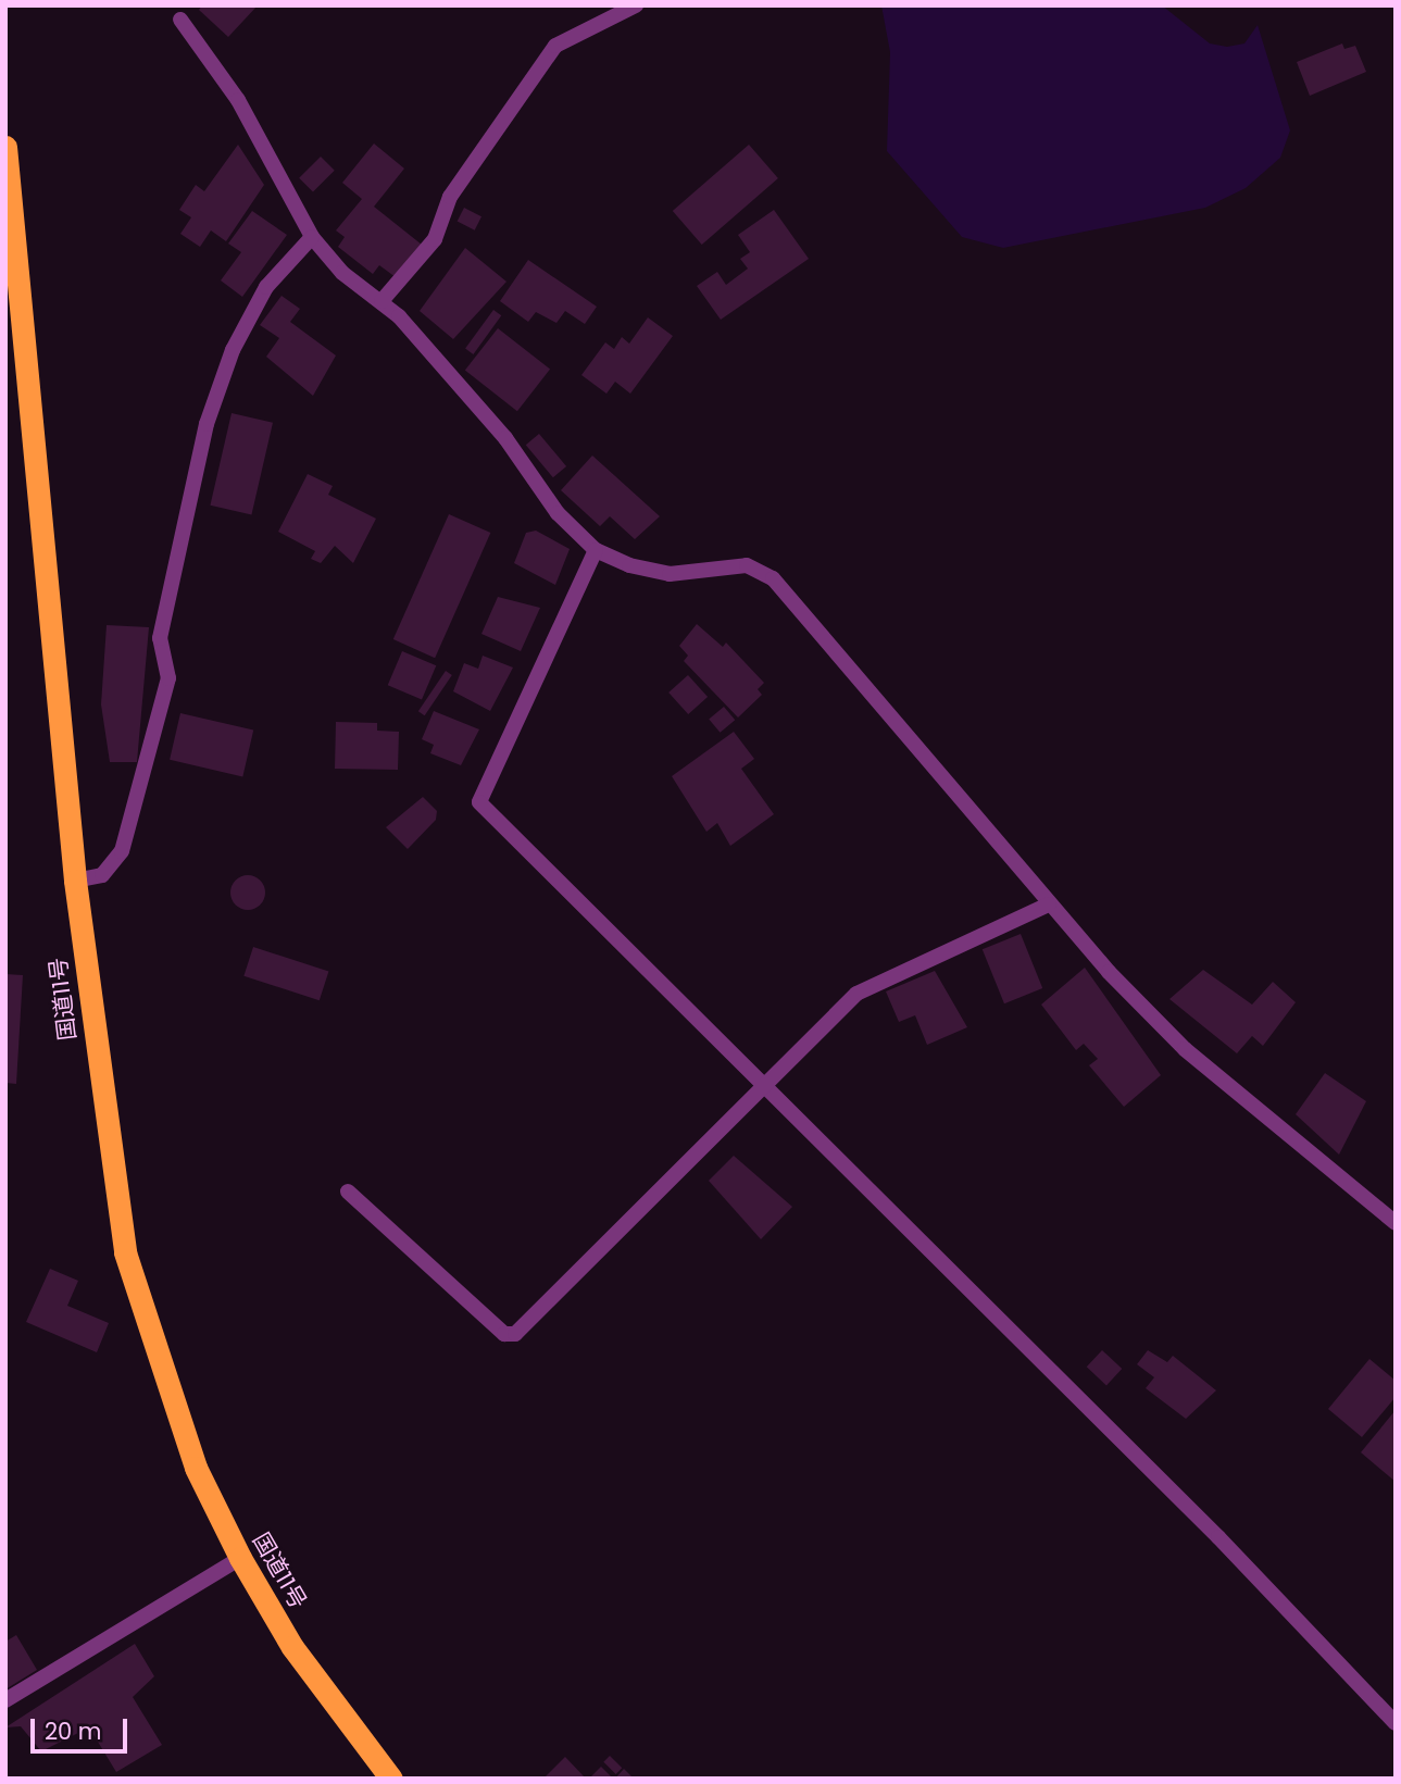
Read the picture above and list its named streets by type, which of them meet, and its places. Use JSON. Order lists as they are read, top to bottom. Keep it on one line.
{"streets":{"highway":["国道11号"]},"scale_bar":"20 m"}
